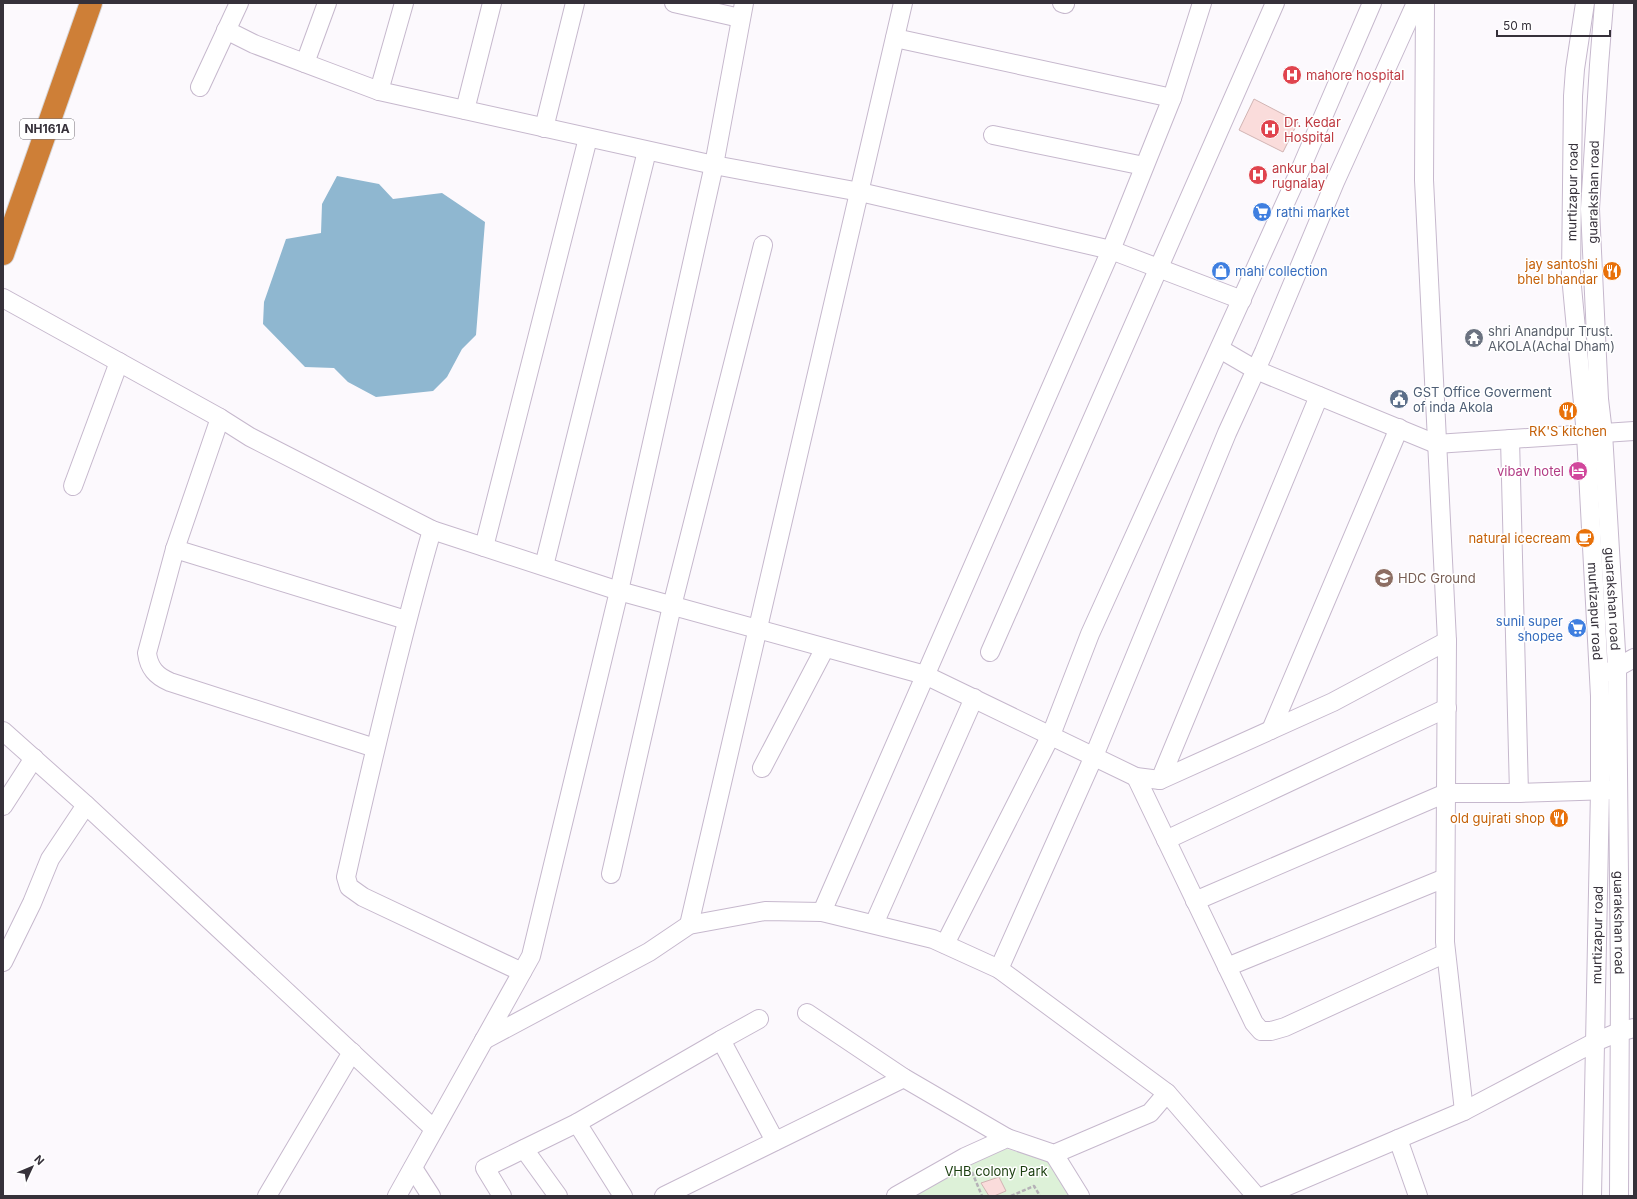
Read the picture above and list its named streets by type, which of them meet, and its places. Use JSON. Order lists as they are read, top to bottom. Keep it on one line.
{"streets":{"highway":["NH161A"],"street":["murtizapur road","guarakshan road"]},"crossings":[["murtizapur road","guarakshan road"]],"parks":["VHB colony Park"],"places":{"hospital":["mahore hospital","Dr. Kedar Hospital","ankur bal rugnalay"],"supermarket":["rathi market","sunil super shopee"],"shop":["mahi collection"],"restaurant":["jay santoshi bhel bhandar","RK'S kitchen","old gujrati shop"],"temple":["shri Anandpur Trust. AKOLA(Achal Dham)"],"public building":["GST Office Goverment of inda Akola"],"hotel":["vibav hotel"],"cafe":["natural icecream"],"school or university":["HDC Ground"]},"scale_bar":"50 m","north":"top right"}
